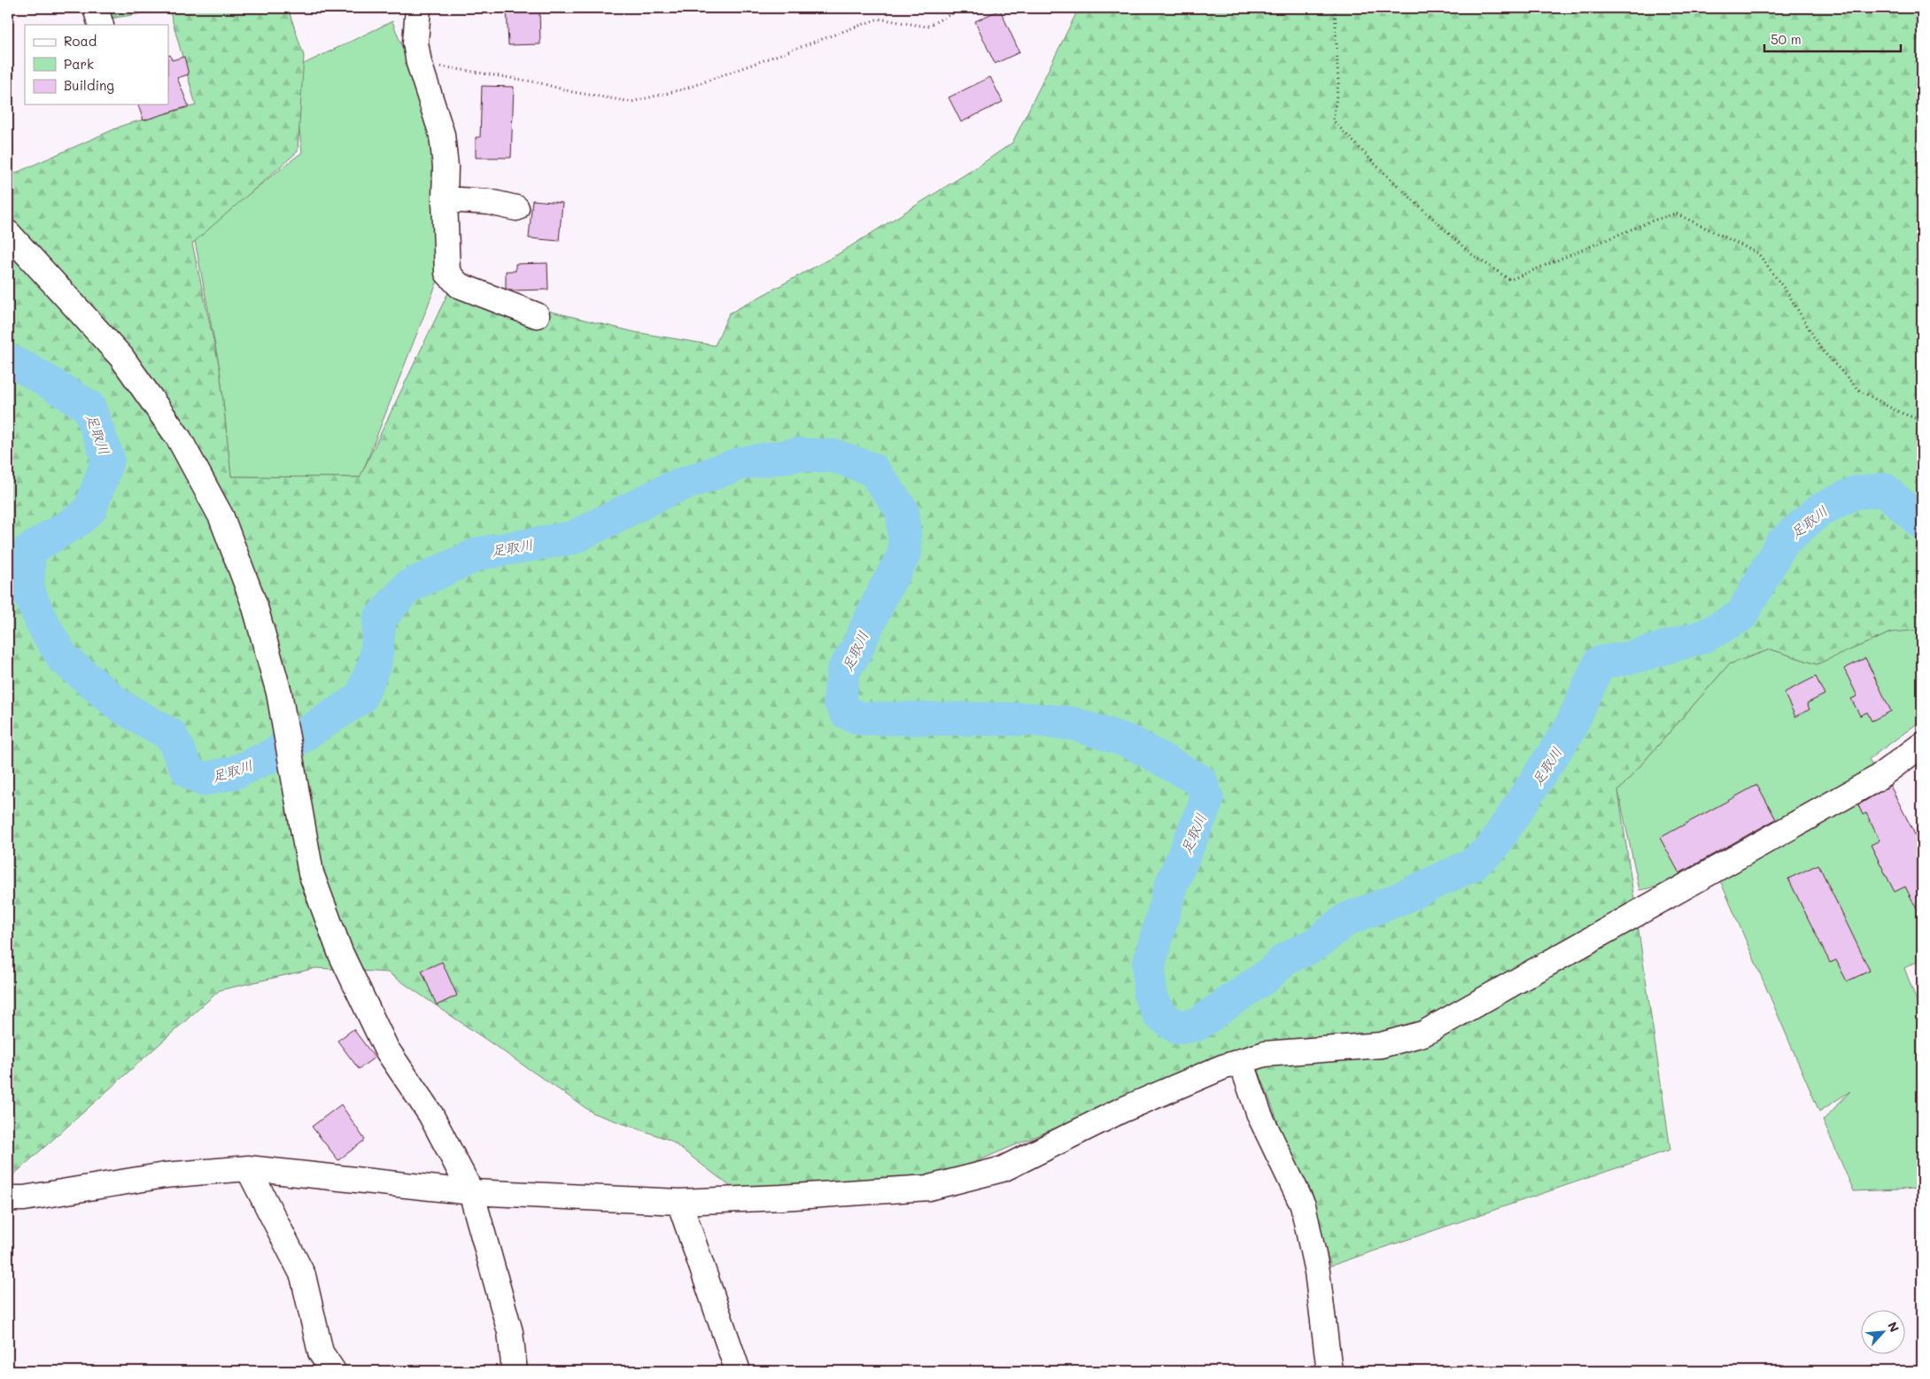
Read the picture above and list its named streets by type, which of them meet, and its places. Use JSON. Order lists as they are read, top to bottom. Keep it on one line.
{"water":["足取川"],"legend":["Road","Park","Building"],"scale_bar":"50 m","north":"top right"}
